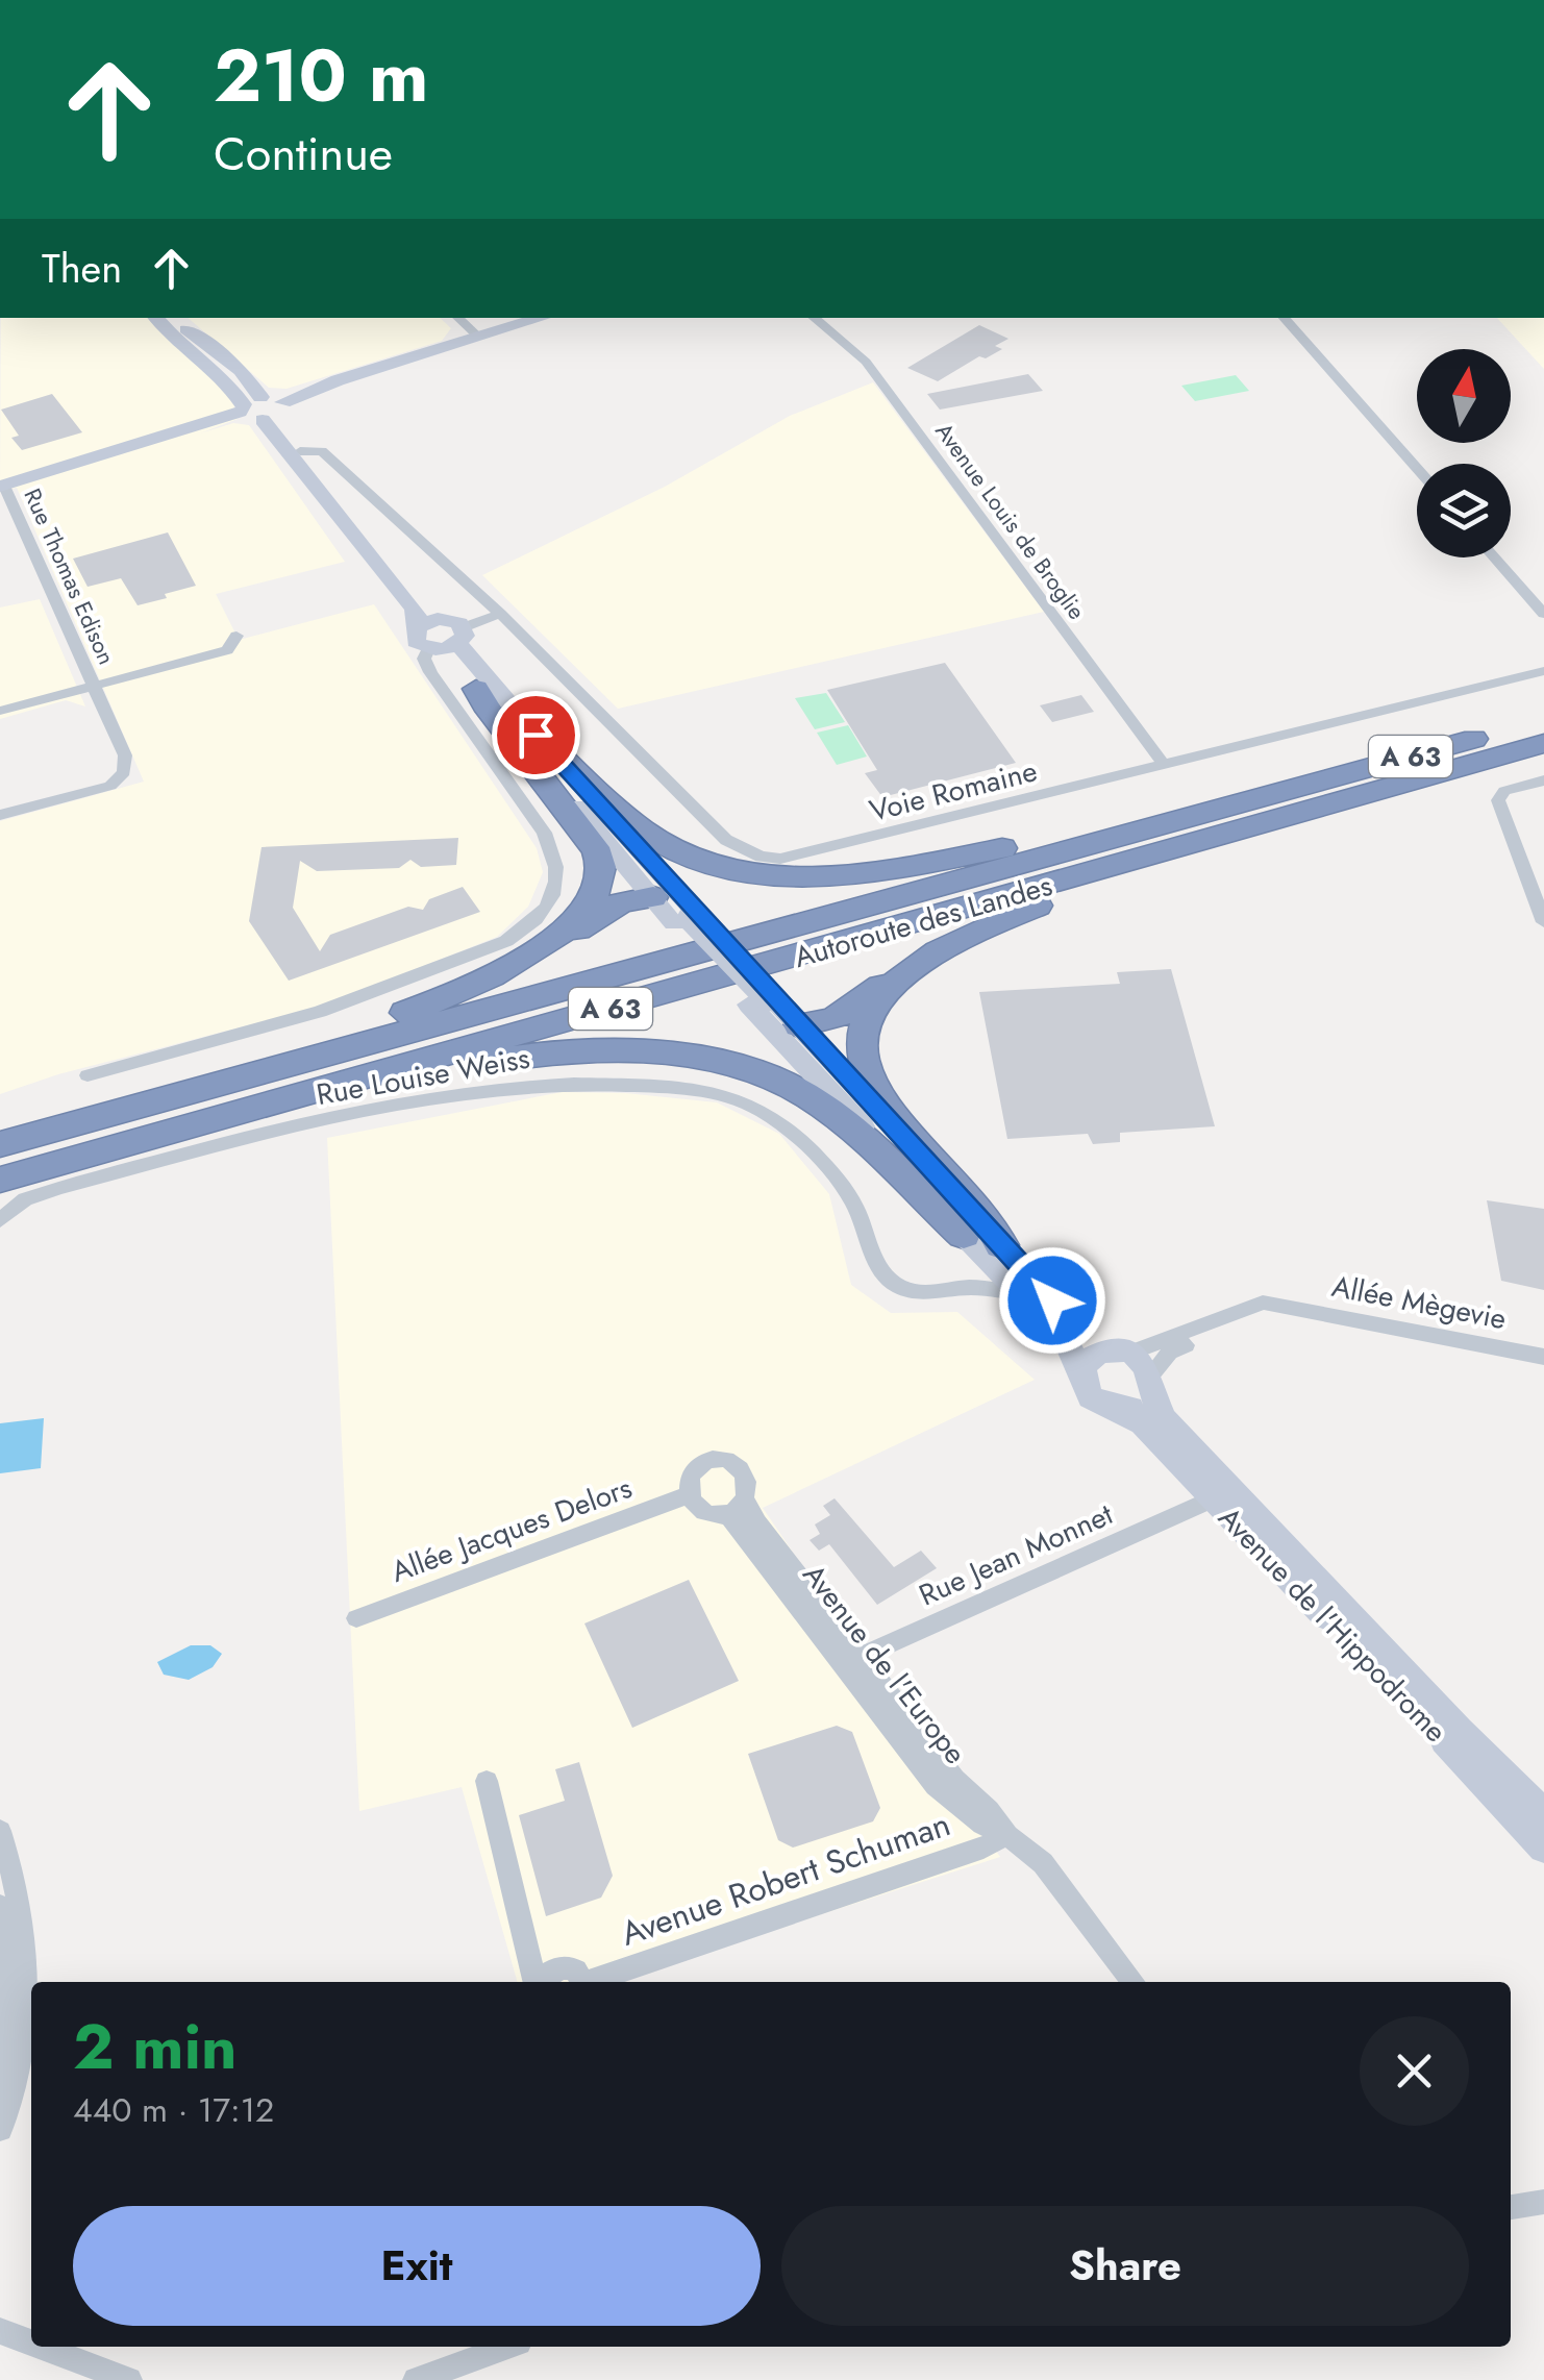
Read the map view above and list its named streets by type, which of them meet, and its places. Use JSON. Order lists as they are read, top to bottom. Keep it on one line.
{"streets":{"highway":["A 63","Autoroute des Landes"],"main road":["Avenue de l'Hippodrome"],"street":["Avenue Louis de Broglie","Rue Thomas Edison","Voie Romaine","Rue Louise Weiss","Allée Mègevie","Allée Jacques Delors","Rue Jean Monnet","Avenue de l'Europe","Avenue Robert Schuman"]},"crossings":[["Avenue Louis de Broglie","Voie Romaine"],["Allée Mègevie","Avenue de l'Hippodrome"],["Allée Jacques Delors","Avenue de l'Europe"],["Rue Jean Monnet","Avenue de l'Hippodrome"],["Rue Jean Monnet","Avenue de l'Europe"],["Avenue de l'Europe","Avenue Robert Schuman"]],"north":"top","page":{"turn":["210 m","Continue"],"then":"Then","heading":["2 min","440 m · 17:12"],"buttons":["Exit","Share"]}}
